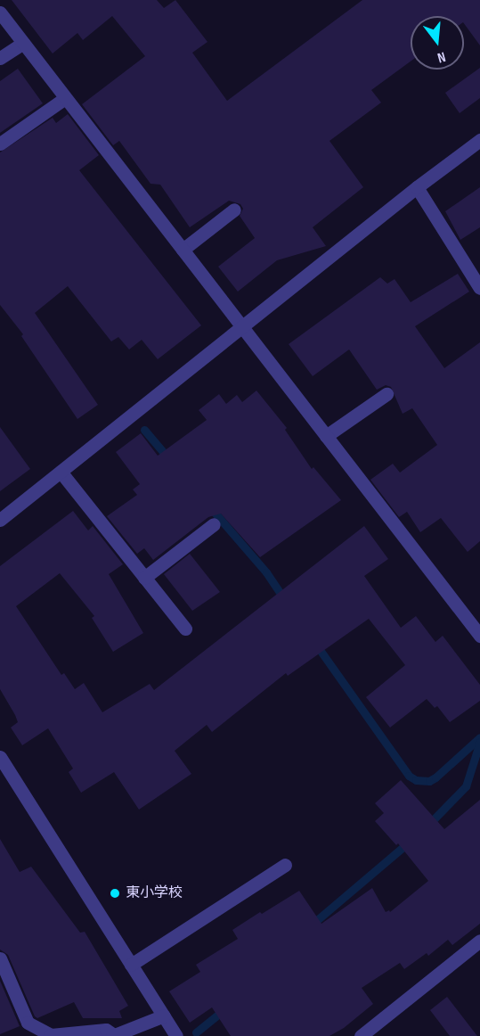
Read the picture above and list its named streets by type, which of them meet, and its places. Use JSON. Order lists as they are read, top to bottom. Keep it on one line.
{"places":["東小学校"],"north":"bottom"}
